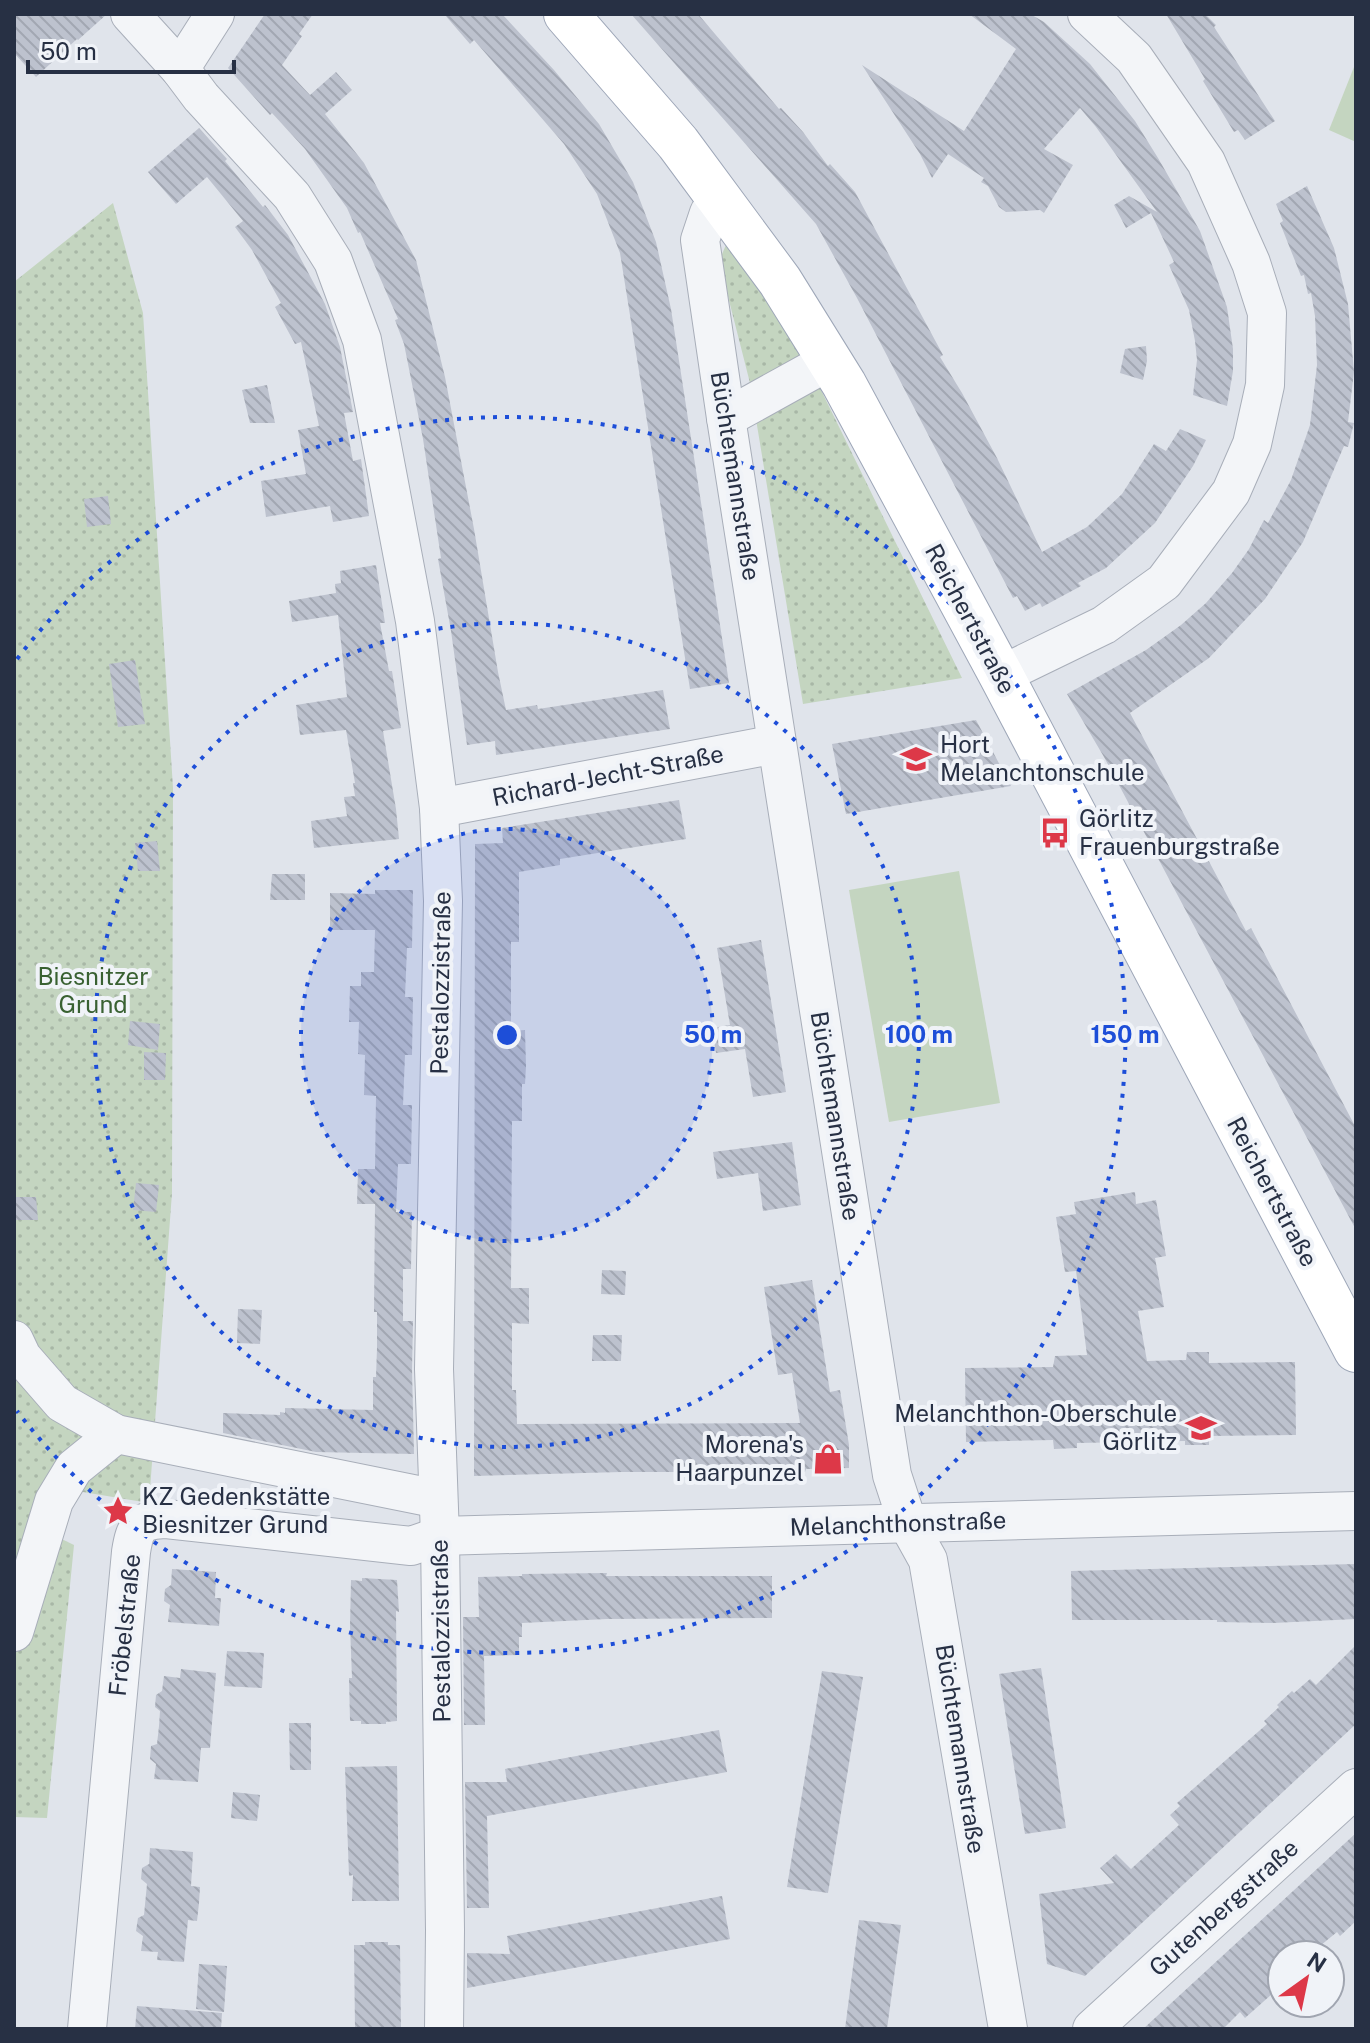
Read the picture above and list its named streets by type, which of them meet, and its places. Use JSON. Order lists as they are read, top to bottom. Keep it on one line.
{"streets":{"main road":["Reichertstraße"],"street":["Büchtemannstraße","Richard-Jecht-Straße","Pestalozzistraße","Melanchthonstraße","Fröbelstraße","Gutenbergstraße"]},"crossings":[["Büchtemannstraße","Reichertstraße"],["Büchtemannstraße","Richard-Jecht-Straße"],["Büchtemannstraße","Melanchthonstraße"],["Richard-Jecht-Straße","Pestalozzistraße"],["Pestalozzistraße","Melanchthonstraße"],["Pestalozzistraße","Fröbelstraße"],["Melanchthonstraße","Fröbelstraße"]],"parks":["Biesnitzer Grund"],"places":{"school or university":["Hort Melanchtonschule","Melanchthon-Oberschule Görlitz"],"bus stop":["Görlitz Frauenburgstraße"],"shop":["Morena's Haarpunzel"],"place":["KZ Gedenkstätte Biesnitzer Grund"]},"scale_bar":"50 m","north":"top right","rings":["50 m","100 m","150 m"]}
